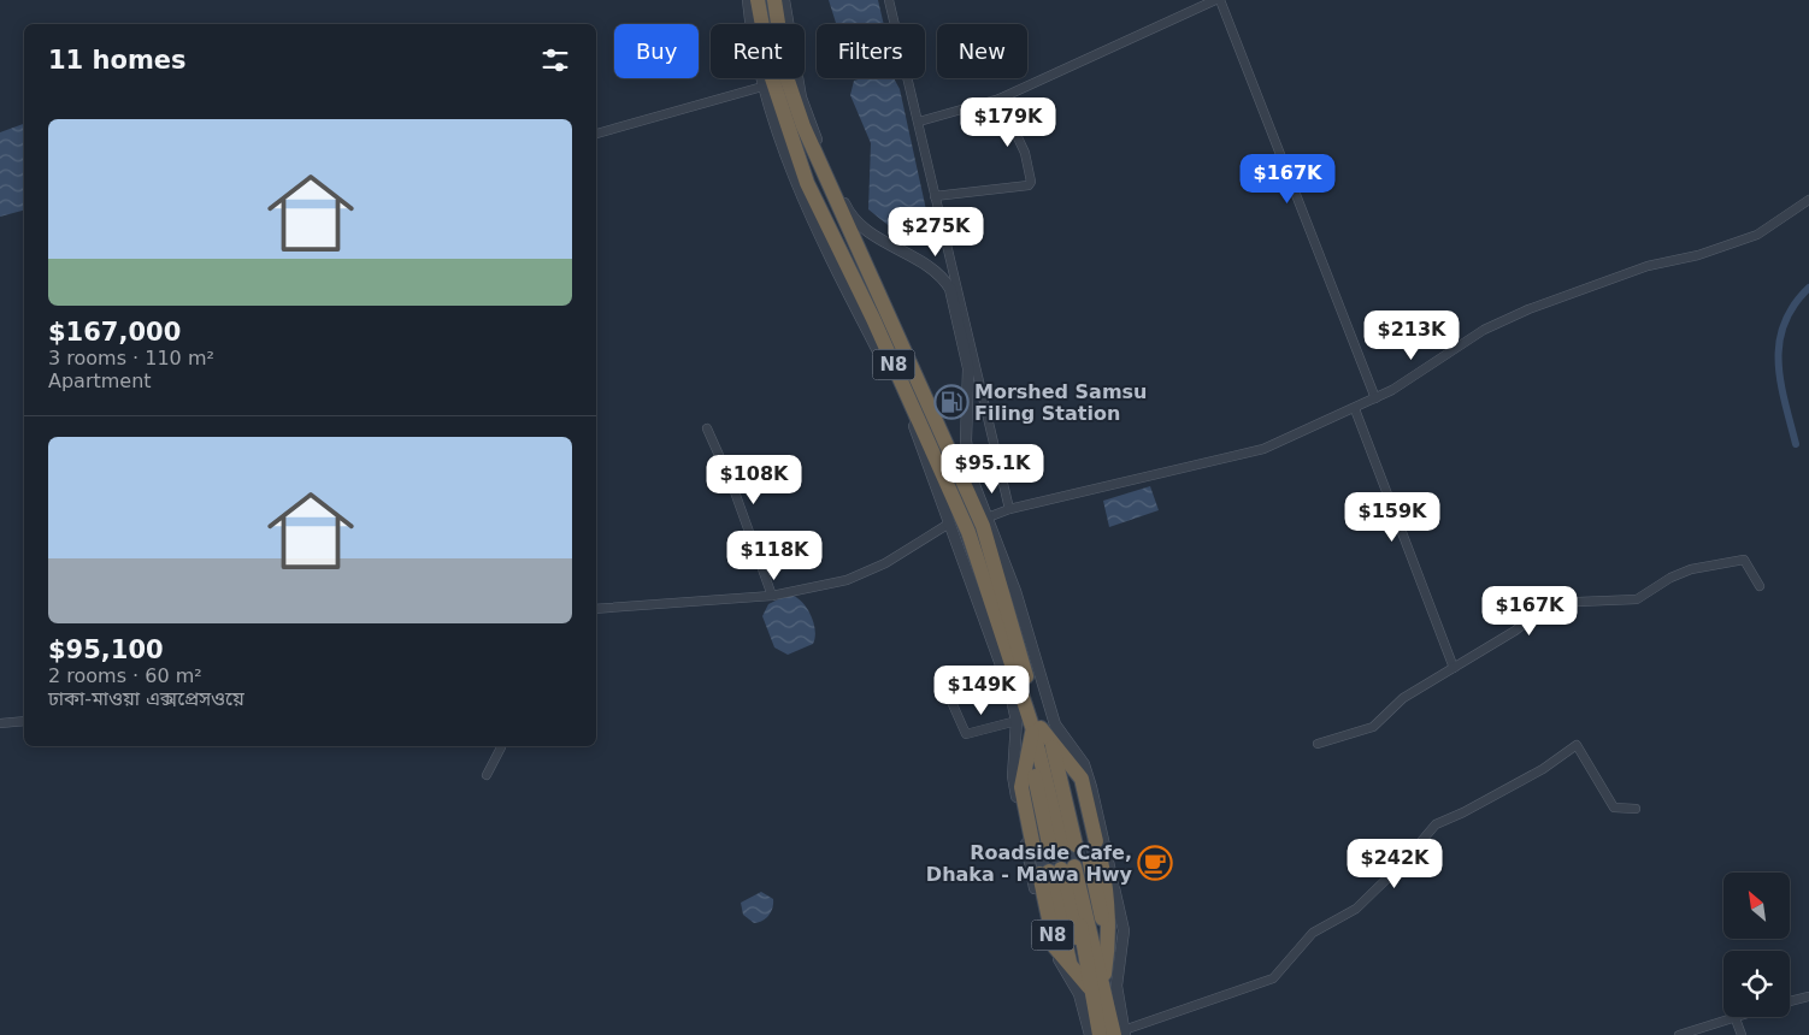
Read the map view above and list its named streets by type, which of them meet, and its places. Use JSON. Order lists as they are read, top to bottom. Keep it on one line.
{"streets":{"highway":["N8"]},"places":{"fuel station":["Morshed Samsu Filing Station"],"cafe":["Roadside Cafe, Dhaka - Mawa Hwy"]},"north":"top left","page":{"chip":["Buy","Rent","Filters","New"],"heading":"11 homes","list":[{"name":"$167,000","note":"3 rooms · 110 m² · Apartment"},{"name":"$95,100","note":"2 rooms · 60 m² · ঢাকা-মাওয়া এক্সপ্রেসওয়ে"}],"price":["$179K","$167K","$275K","$213K","$95.1K","$108K","$159K","$118K","$167K","$149K","$242K"]}}
